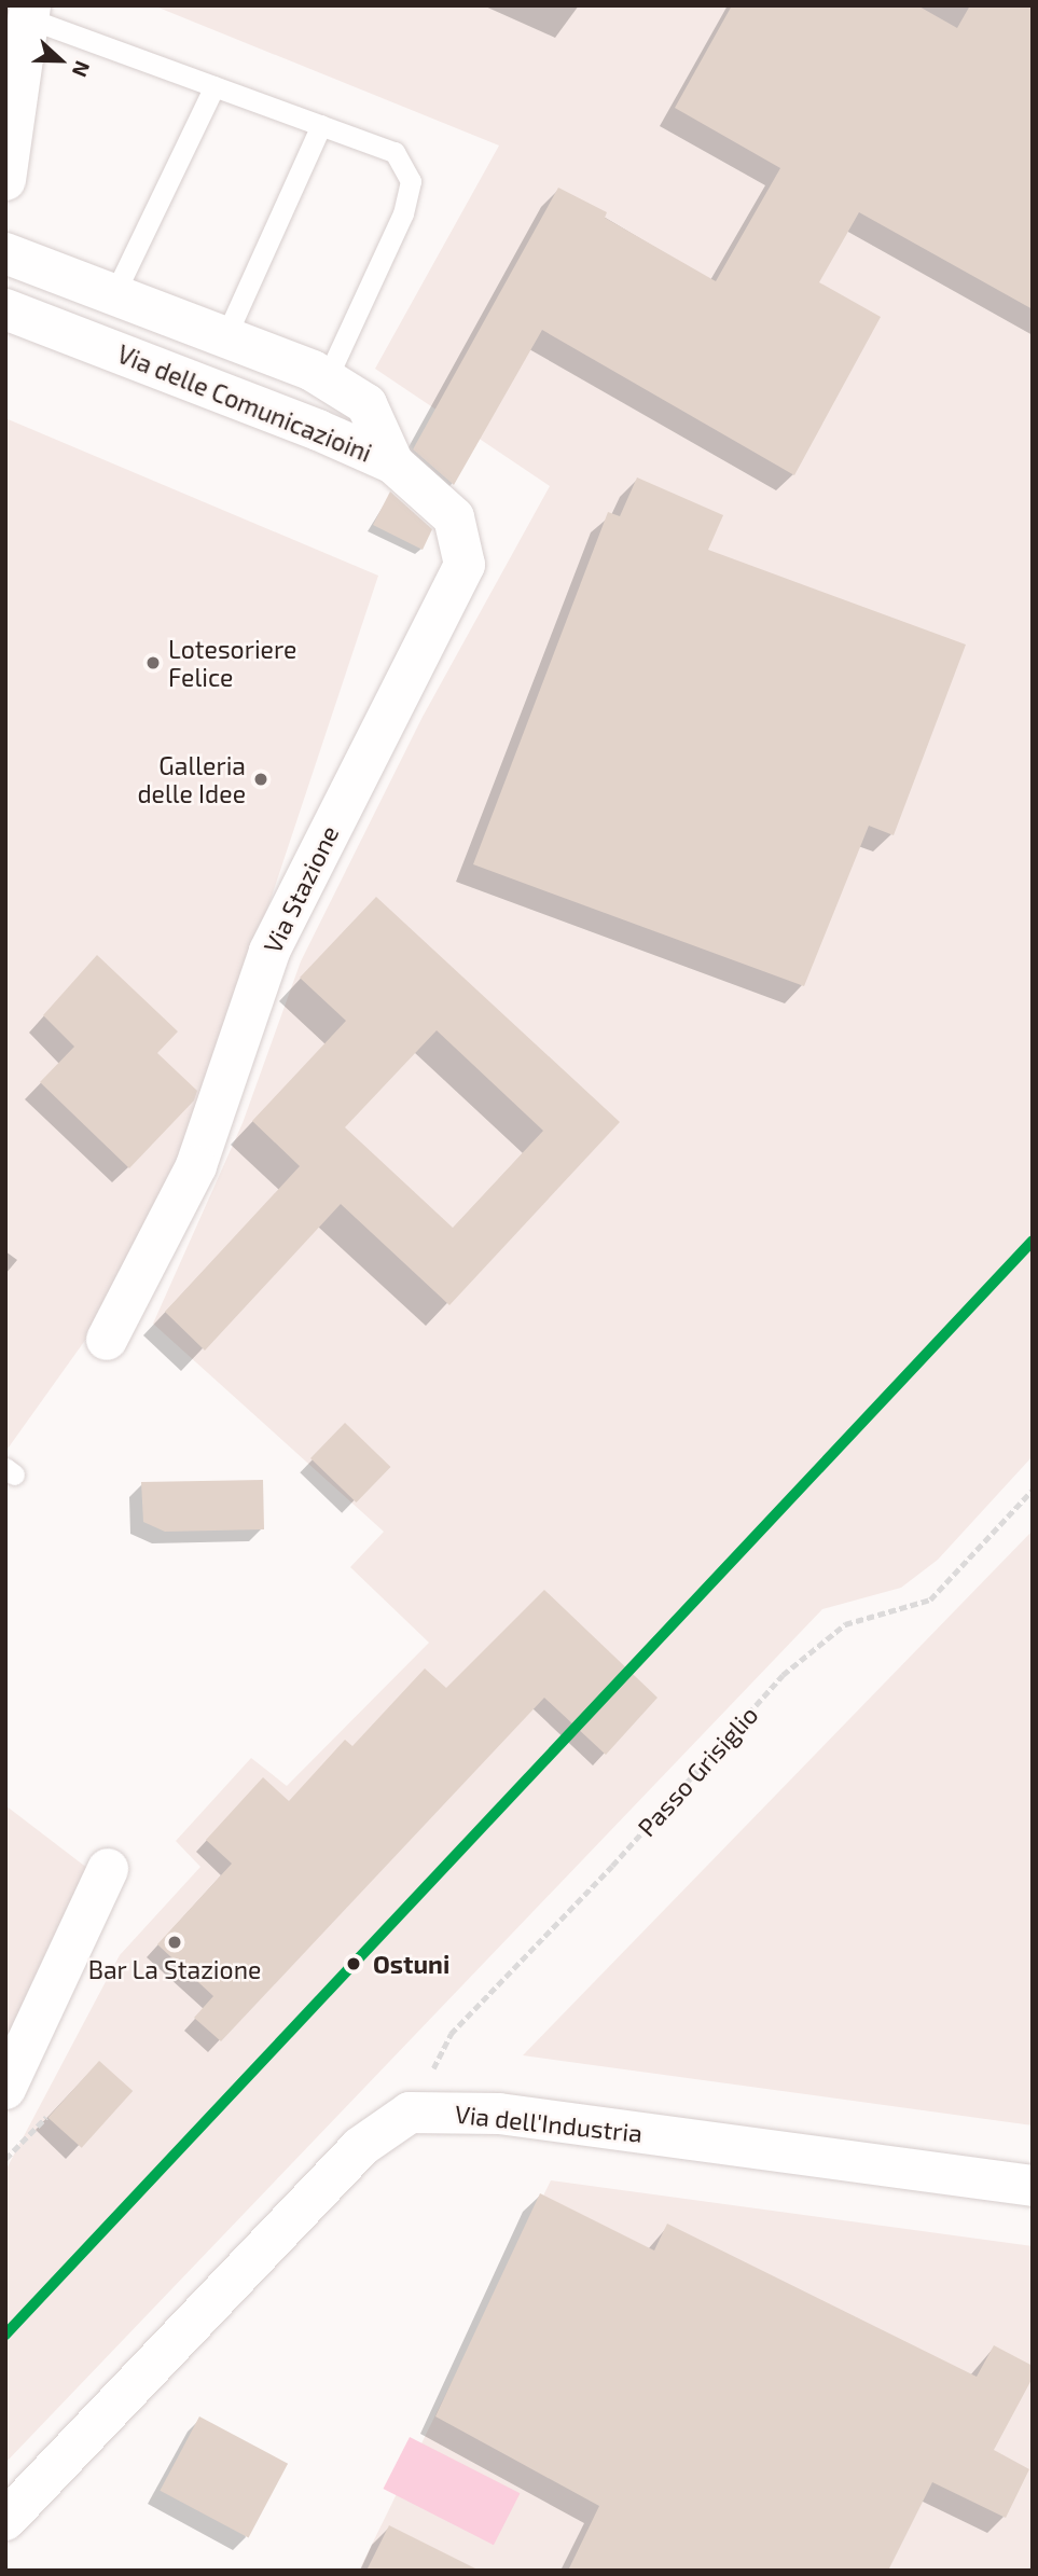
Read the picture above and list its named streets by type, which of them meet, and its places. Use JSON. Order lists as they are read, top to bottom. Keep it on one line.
{"streets":{"street":["Via delle Comunicazioini","Via Stazione","Via dell'Industria"],"path":["Passo Grisiglio"]},"crossings":[["Via delle Comunicazioini","Via Stazione"],["Passo Grisiglio","Via dell'Industria"]],"places":["Lotesoriere Felice","Galleria delle Idee","Bar La Stazione","Ostuni"],"north":"right"}
